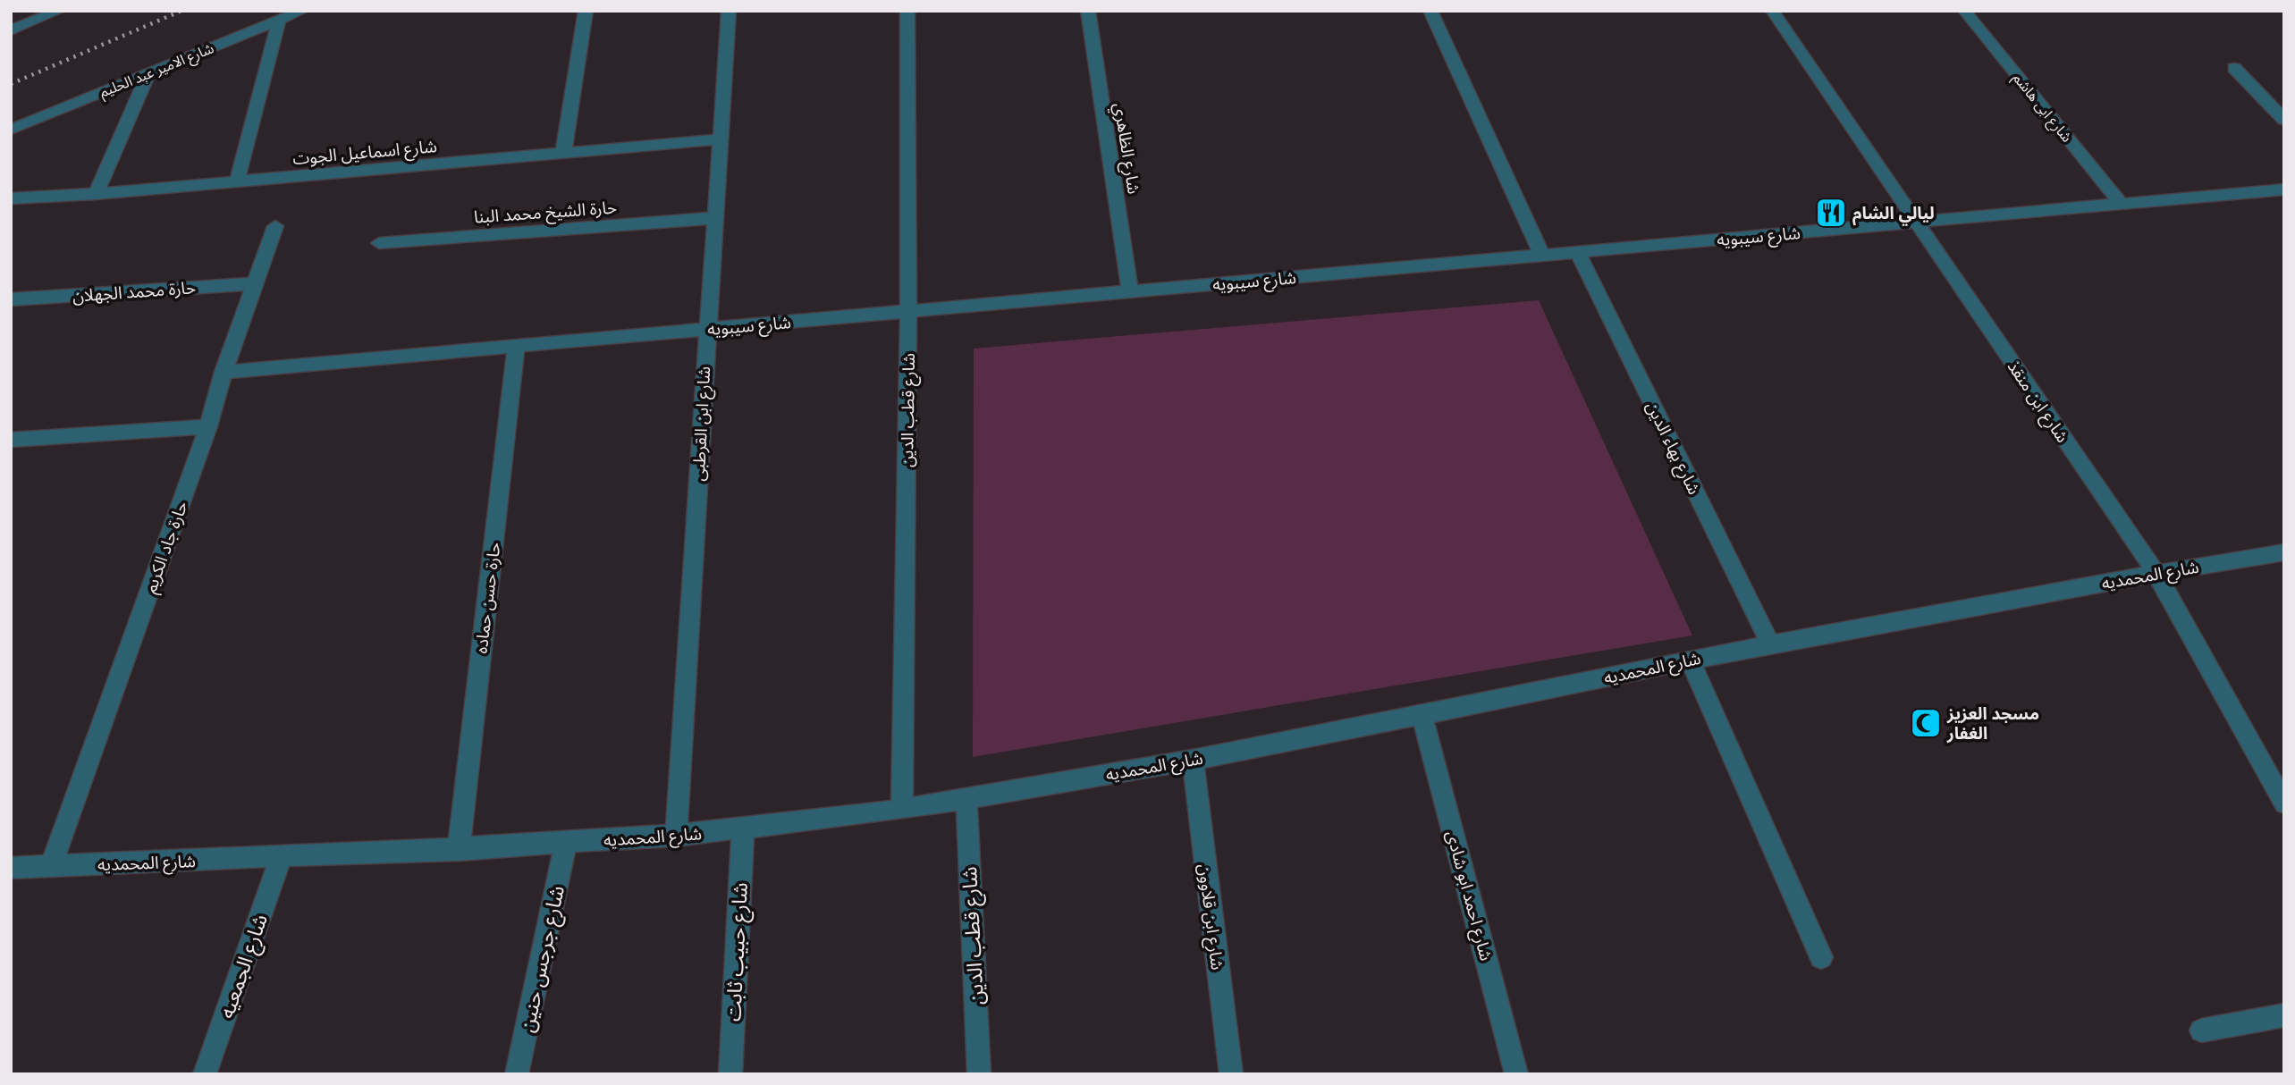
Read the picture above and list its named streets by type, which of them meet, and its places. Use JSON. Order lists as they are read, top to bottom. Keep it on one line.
{"streets":{"street":["شارع الامير عبد الحليم","شارع ابى هاشم","شارع الظاهري","شارع اسماعيل الجوت","حارة الشيخ محمد البنا","شارع سيبويه","حارة محمد الجهلان","شارع ابن منقذ","شارع قطب الدين","شارع ابن القرطبى","شارع بهاء الدين","حارة جاد الكريم","شارع المحمديه","حارة حسن حماده","شارع احمد ابو شادى","شارع ابن قلاوون","شارع حبيب ثابت","شارع جرجس حنين","شارع الجمعيه"]},"crossings":[["شارع ابى هاشم","شارع سيبويه"],["شارع الظاهري","شارع سيبويه"],["شارع اسماعيل الجوت","شارع ابن القرطبى"],["حارة الشيخ محمد البنا","شارع ابن القرطبى"],["شارع سيبويه","شارع ابن منقذ"],["شارع سيبويه","شارع قطب الدين"],["شارع سيبويه","شارع ابن القرطبى"],["شارع سيبويه","شارع بهاء الدين"],["شارع سيبويه","حارة جاد الكريم"],["شارع سيبويه","حارة حسن حماده"],["حارة محمد الجهلان","حارة جاد الكريم"],["شارع ابن منقذ","شارع المحمديه"],["شارع قطب الدين","شارع المحمديه"],["شارع ابن القرطبى","شارع المحمديه"],["شارع بهاء الدين","شارع المحمديه"],["حارة جاد الكريم","شارع المحمديه"],["شارع المحمديه","حارة حسن حماده"],["شارع المحمديه","شارع احمد ابو شادى"],["شارع المحمديه","شارع ابن قلاوون"],["شارع المحمديه","شارع حبيب ثابت"],["شارع المحمديه","شارع جرجس حنين"],["شارع المحمديه","شارع الجمعيه"]],"places":{"restaurant":["ليالي الشام"],"mosque":["مسجد العزيز الغفار"]}}
